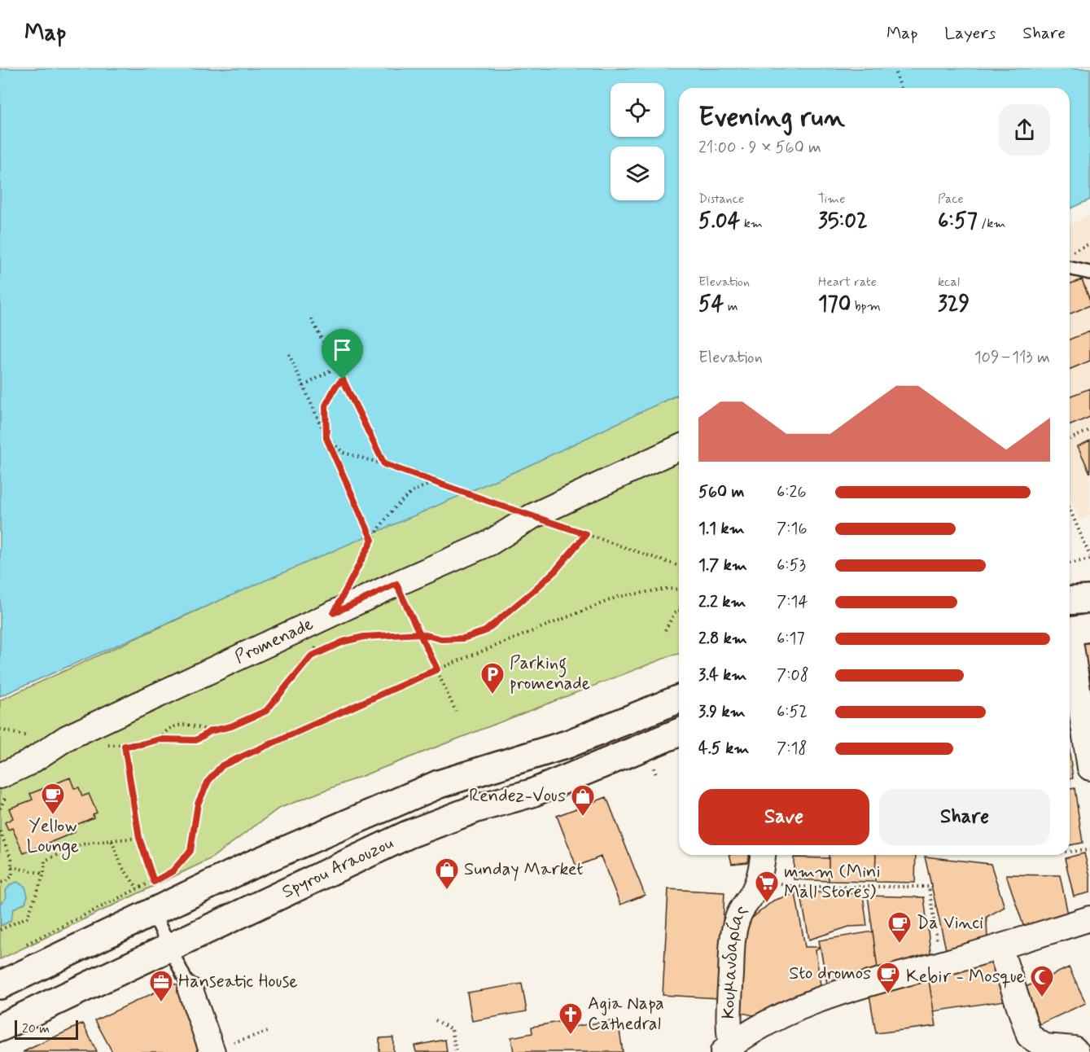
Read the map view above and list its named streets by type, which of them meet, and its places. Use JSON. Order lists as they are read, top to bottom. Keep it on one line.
{"streets":{"main road":["Spyrou Araouzou"],"street":["Promenade","Κουμανδαρίας"]},"places":{"parking":["Parking promenade"],"cafe":["Yellow Lounge","Da Vinci","Sto dromos"],"shop":["Rendez-Vous","Sunday Market"],"supermarket":["mmm (Mini Mall Stores)"],"mosque":["Kebir - Mosque"],"office":["Hanseatic House"],"church":["Agia Napa Cathedral"]},"scale_bar":"20 m","page":{"header":"Map","nav":["Map","Layers","Share"],"heading":["Evening run","21:00 · 9 × 560 m"],"stats":[["Distance","5.04 km"],["Time","35:02"],["Pace","6:57 /km"],["Elevation","54 m"],["Heart rate","170 bpm"],["kcal","329"]],"chart":["Elevation","109–113 m"],"list":[{"name":"560 m","note":"6:26"},{"name":"1.1 km","note":"7:16"},{"name":"1.7 km","note":"6:53"},{"name":"2.2 km","note":"7:14"},{"name":"2.8 km","note":"6:17"},{"name":"3.4 km","note":"7:08"},{"name":"3.9 km","note":"6:52"},{"name":"4.5 km","note":"7:18"}],"buttons":["Save","Share"],"scale":"20 m"}}
